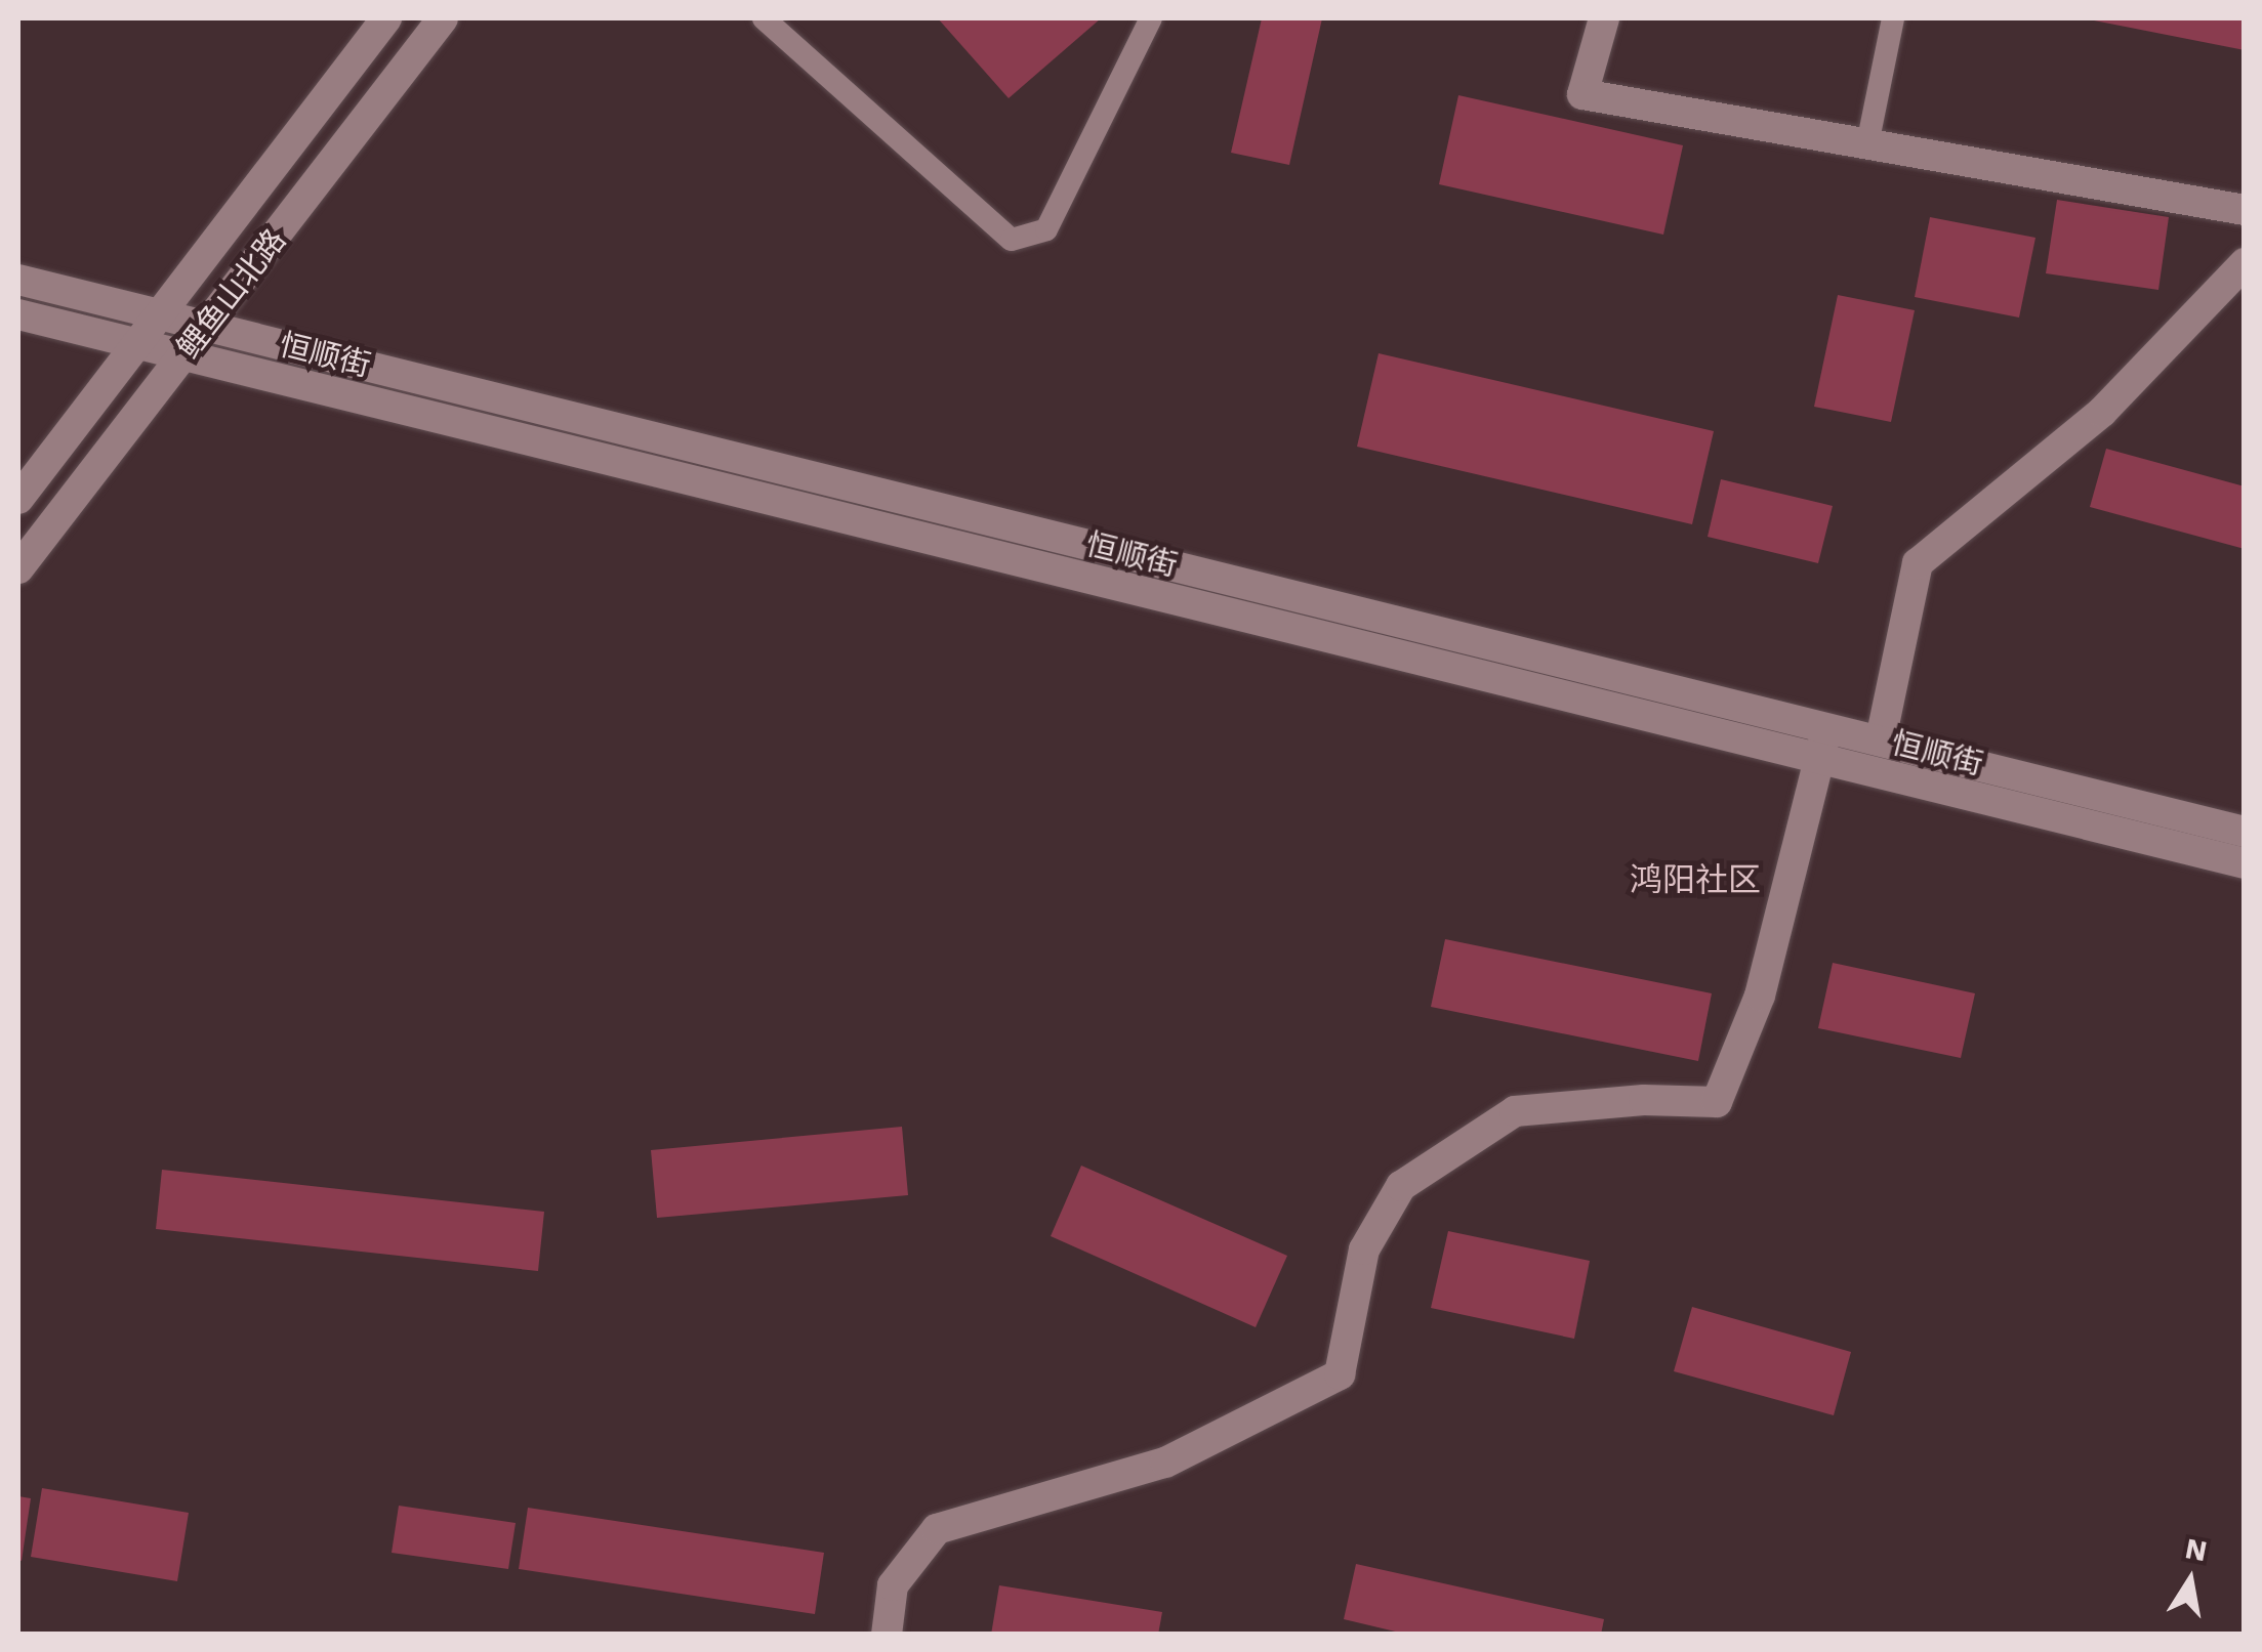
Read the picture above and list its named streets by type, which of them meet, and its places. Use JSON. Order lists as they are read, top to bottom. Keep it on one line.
{"streets":{"street":["鲤鱼山北路","恒顺街"]},"crossings":[["鲤鱼山北路","恒顺街"]],"districts":["鸿阳社区"],"north":"top"}
